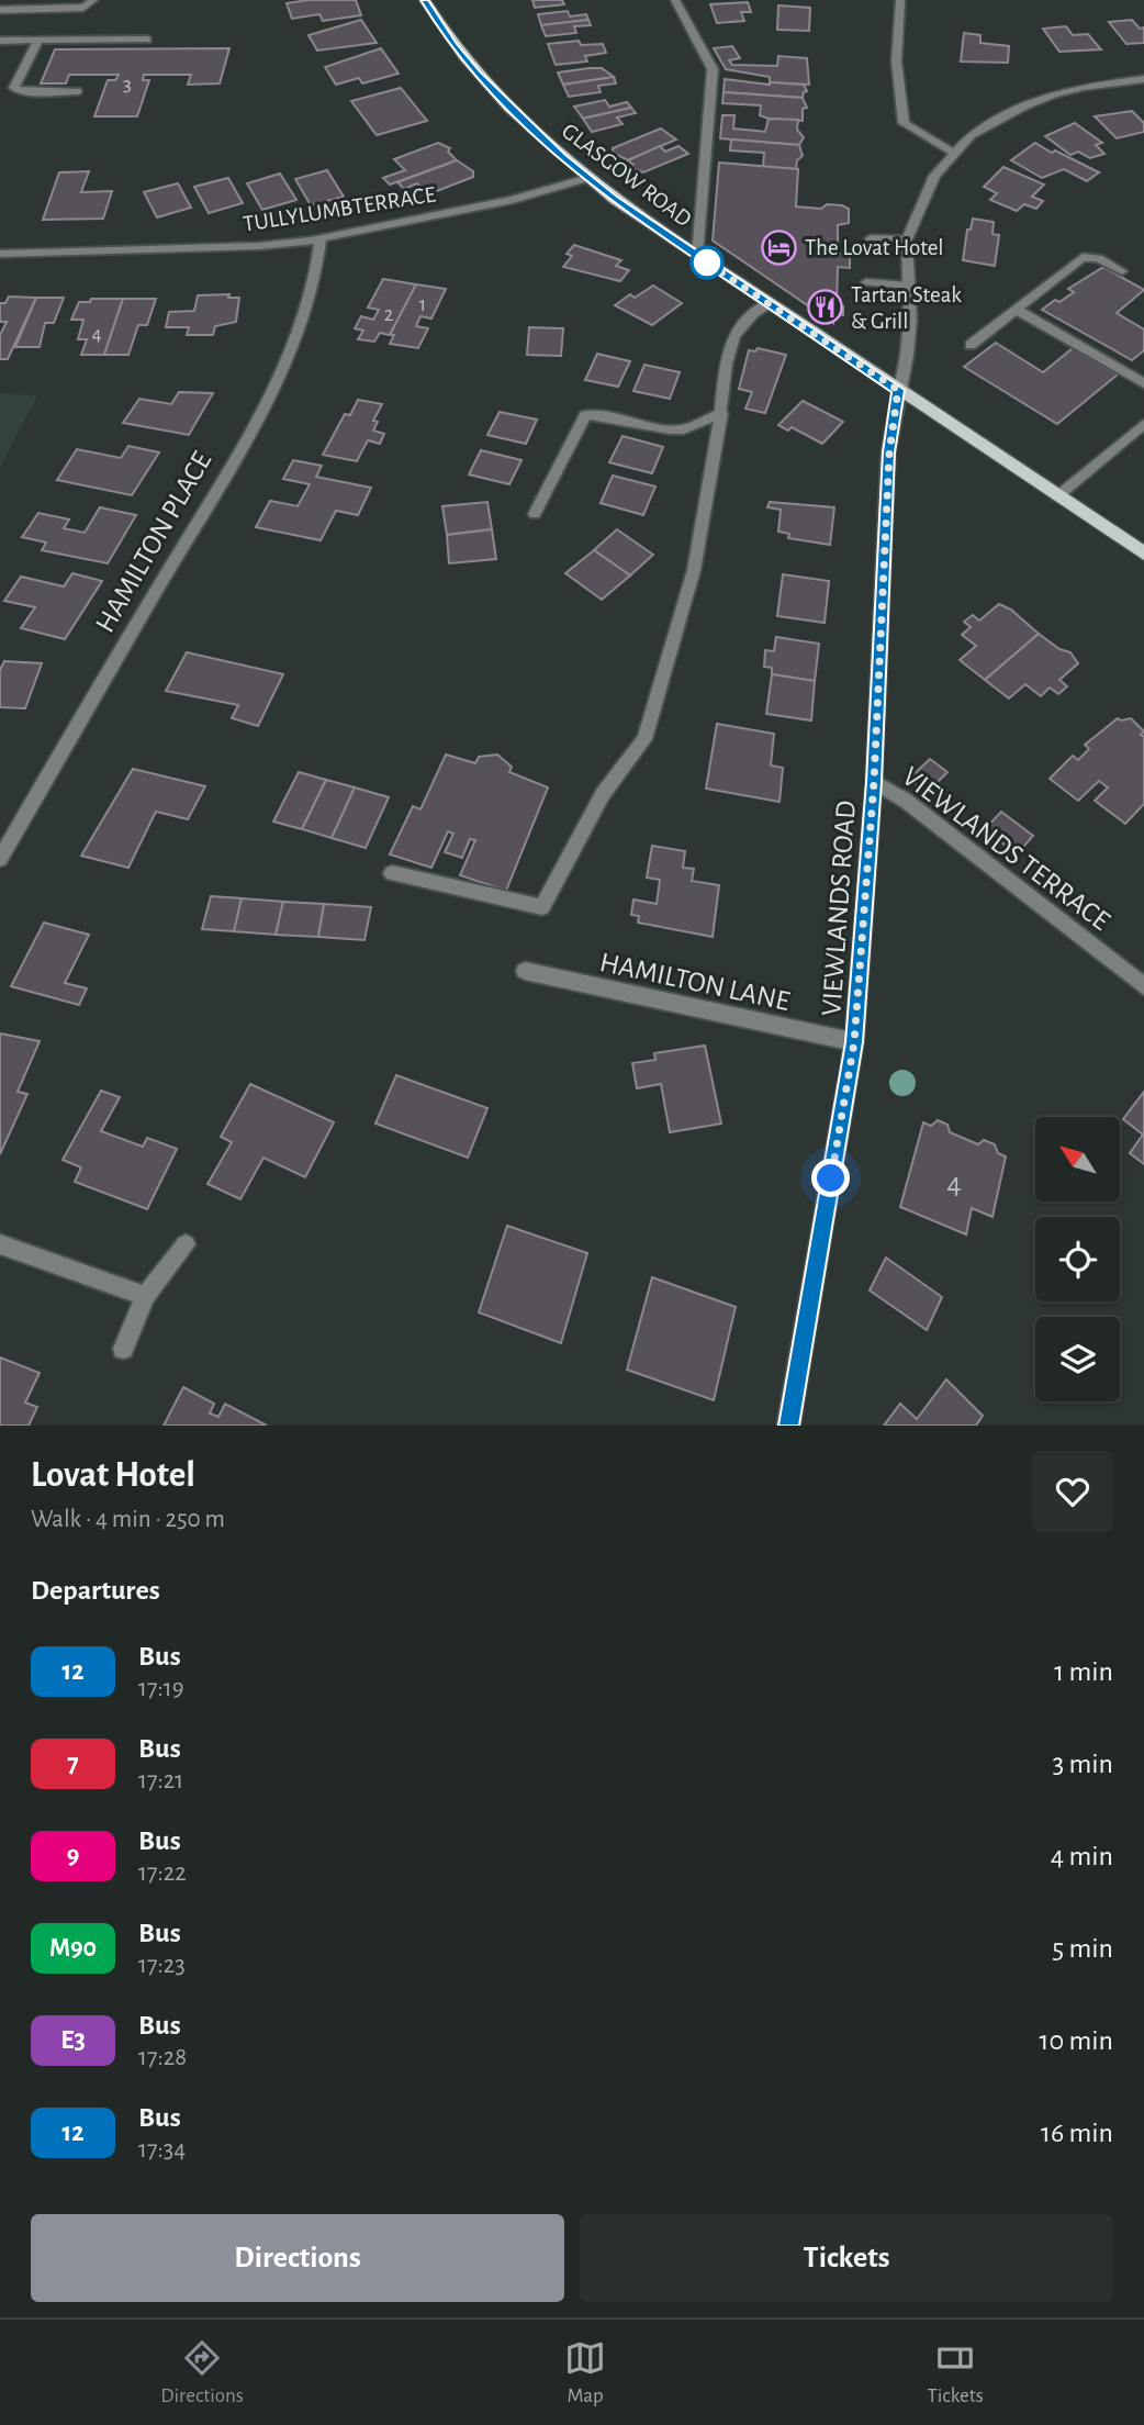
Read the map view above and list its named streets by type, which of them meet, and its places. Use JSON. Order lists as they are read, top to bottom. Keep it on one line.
{"streets":{"main road":["GLASGOW ROAD"],"street":["TULLYLUMBTERRACE","HAMILTON PLACE","VIEWLANDS TERRACE","VIEWLANDS ROAD","HAMILTON LANE"]},"crossings":[["GLASGOW ROAD","TULLYLUMBTERRACE"],["GLASGOW ROAD","VIEWLANDS ROAD"],["TULLYLUMBTERRACE","HAMILTON PLACE"],["VIEWLANDS TERRACE","VIEWLANDS ROAD"],["VIEWLANDS ROAD","HAMILTON LANE"]],"places":{"hotel":["The Lovat Hotel"],"restaurant":["Tartan Steak & Grill"]},"lines":["bus line 12"],"house_numbers":["3","1","2","4","4"],"north":"top left","page":{"heading":[["Lovat Hotel","Walk · 4 min · 250 m"],"Departures"],"list":[{"mark":"12","name":"Bus","note":"17:19","value":"1 min"},{"mark":"7","name":"Bus","note":"17:21","value":"3 min"},{"mark":"9","name":"Bus","note":"17:22","value":"4 min"},{"mark":"M90","name":"Bus","note":"17:23","value":"5 min"},{"mark":"E3","name":"Bus","note":"17:28","value":"10 min"},{"mark":"12","name":"Bus","note":"17:34","value":"16 min"}],"buttons":["Directions","Tickets"],"tabs":["Directions","Map","Tickets"]}}
